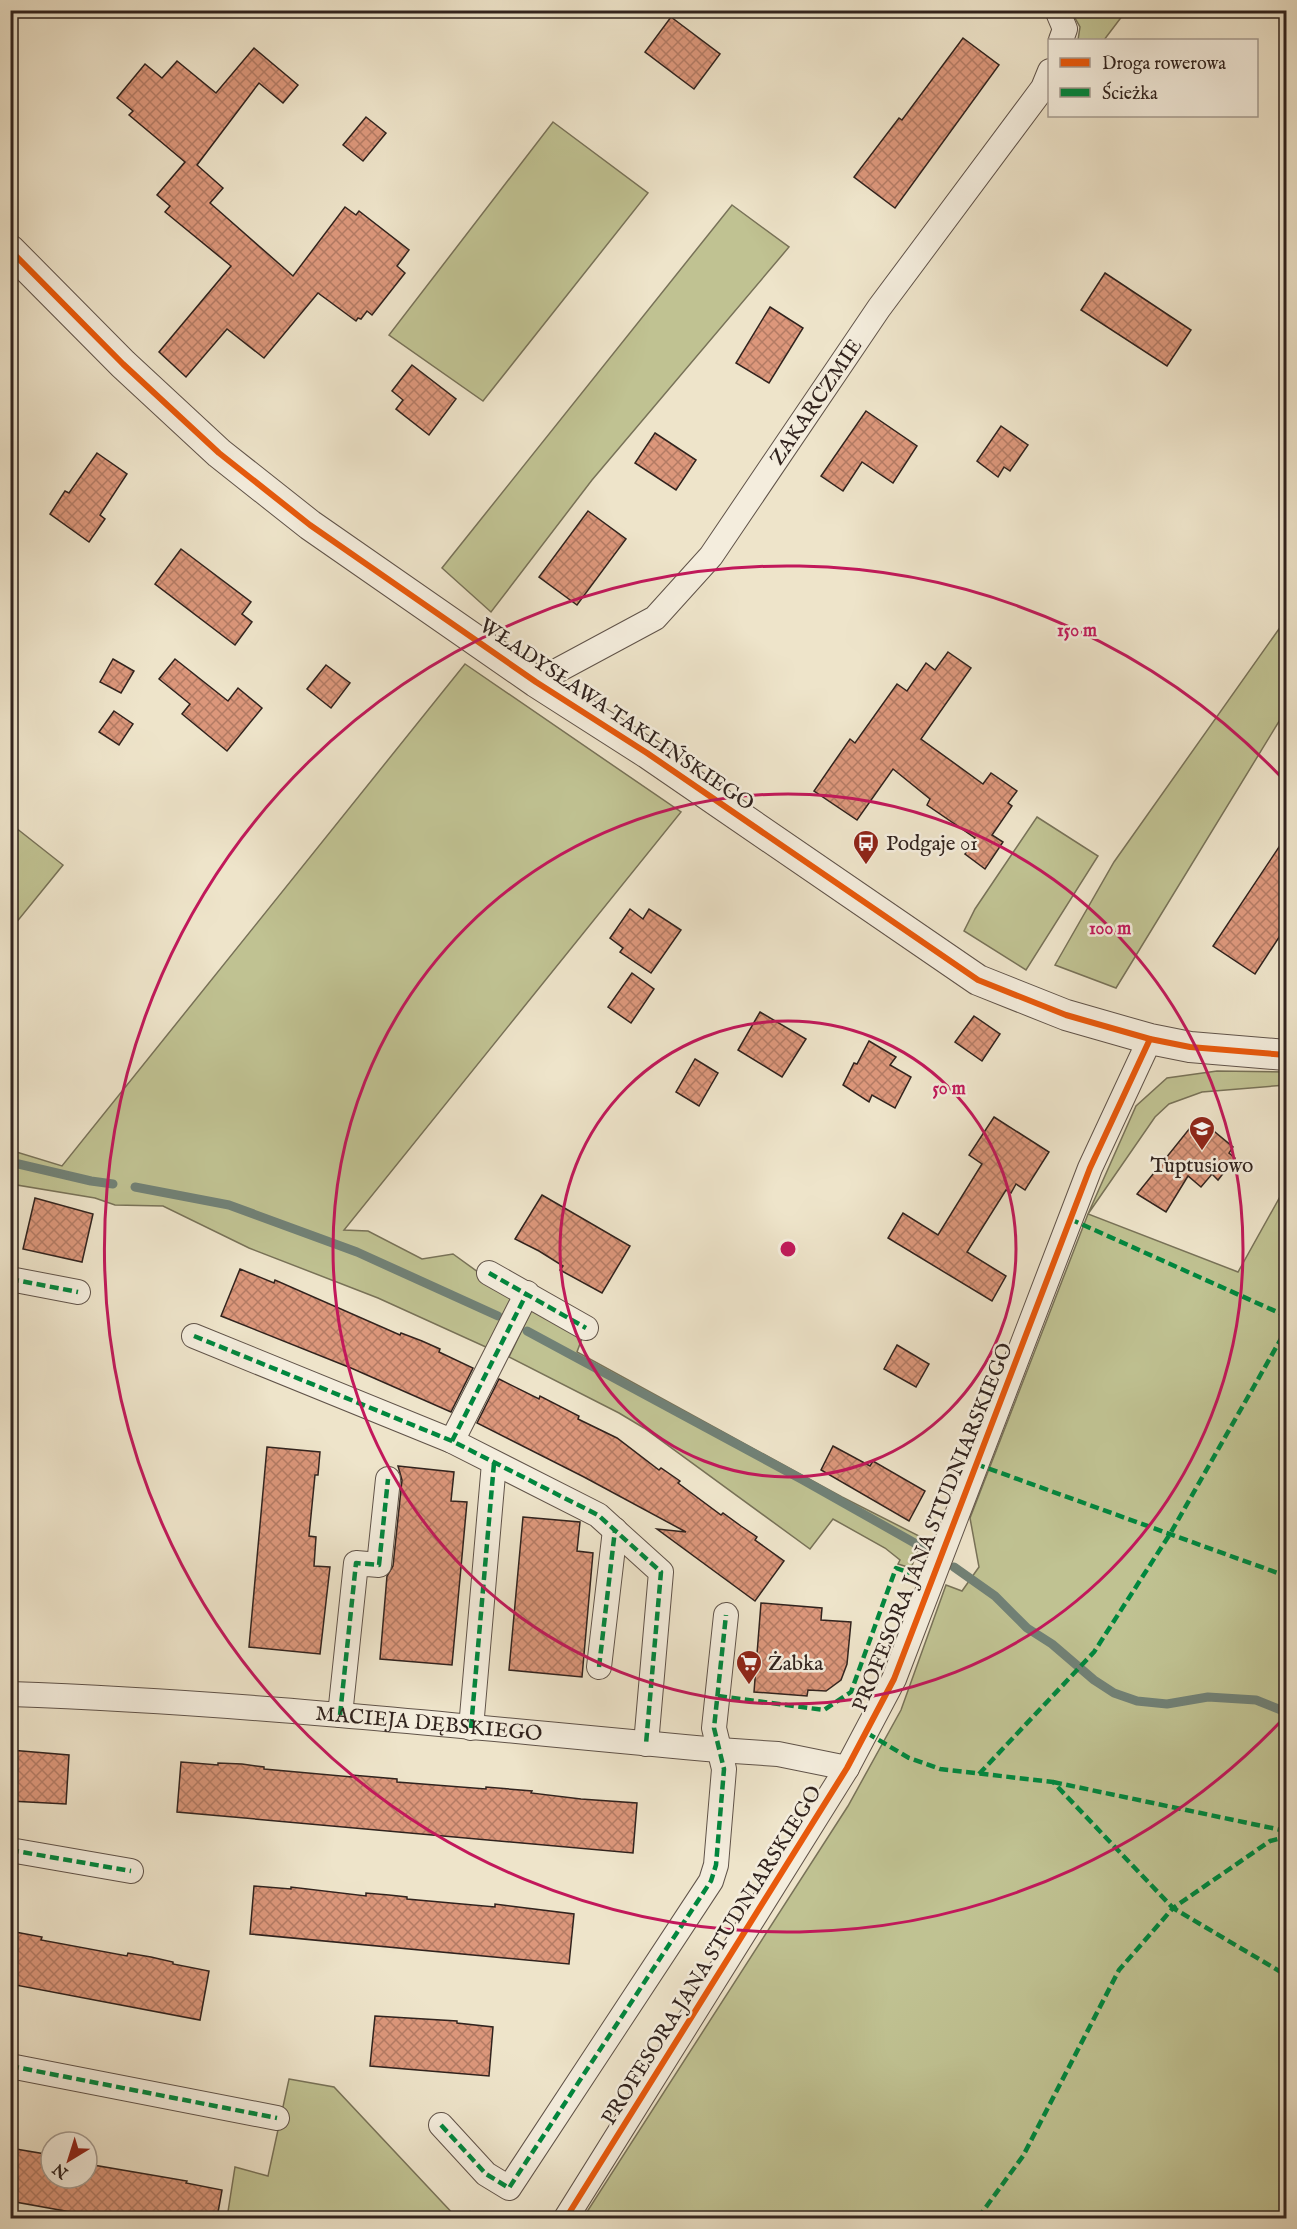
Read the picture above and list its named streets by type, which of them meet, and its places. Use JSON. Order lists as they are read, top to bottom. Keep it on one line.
{"streets":{"street":["ZAKARCZMIE","WŁADYSŁAWA TAKLIŃSKIEGO","PROFESORA JANA STUDNIARSKIEGO","MACIEJA DĘBSKIEGO"]},"crossings":[["ZAKARCZMIE","WŁADYSŁAWA TAKLIŃSKIEGO"],["WŁADYSŁAWA TAKLIŃSKIEGO","PROFESORA JANA STUDNIARSKIEGO"],["PROFESORA JANA STUDNIARSKIEGO","MACIEJA DĘBSKIEGO"]],"places":{"bus stop":["Podgaje 01"],"school or university":["Tuptusiowo"],"supermarket":["Żabka"]},"legend":["Droga rowerowa","Ścieżka"],"north":"bottom left","rings":["150 m","100 m","50 m"]}
